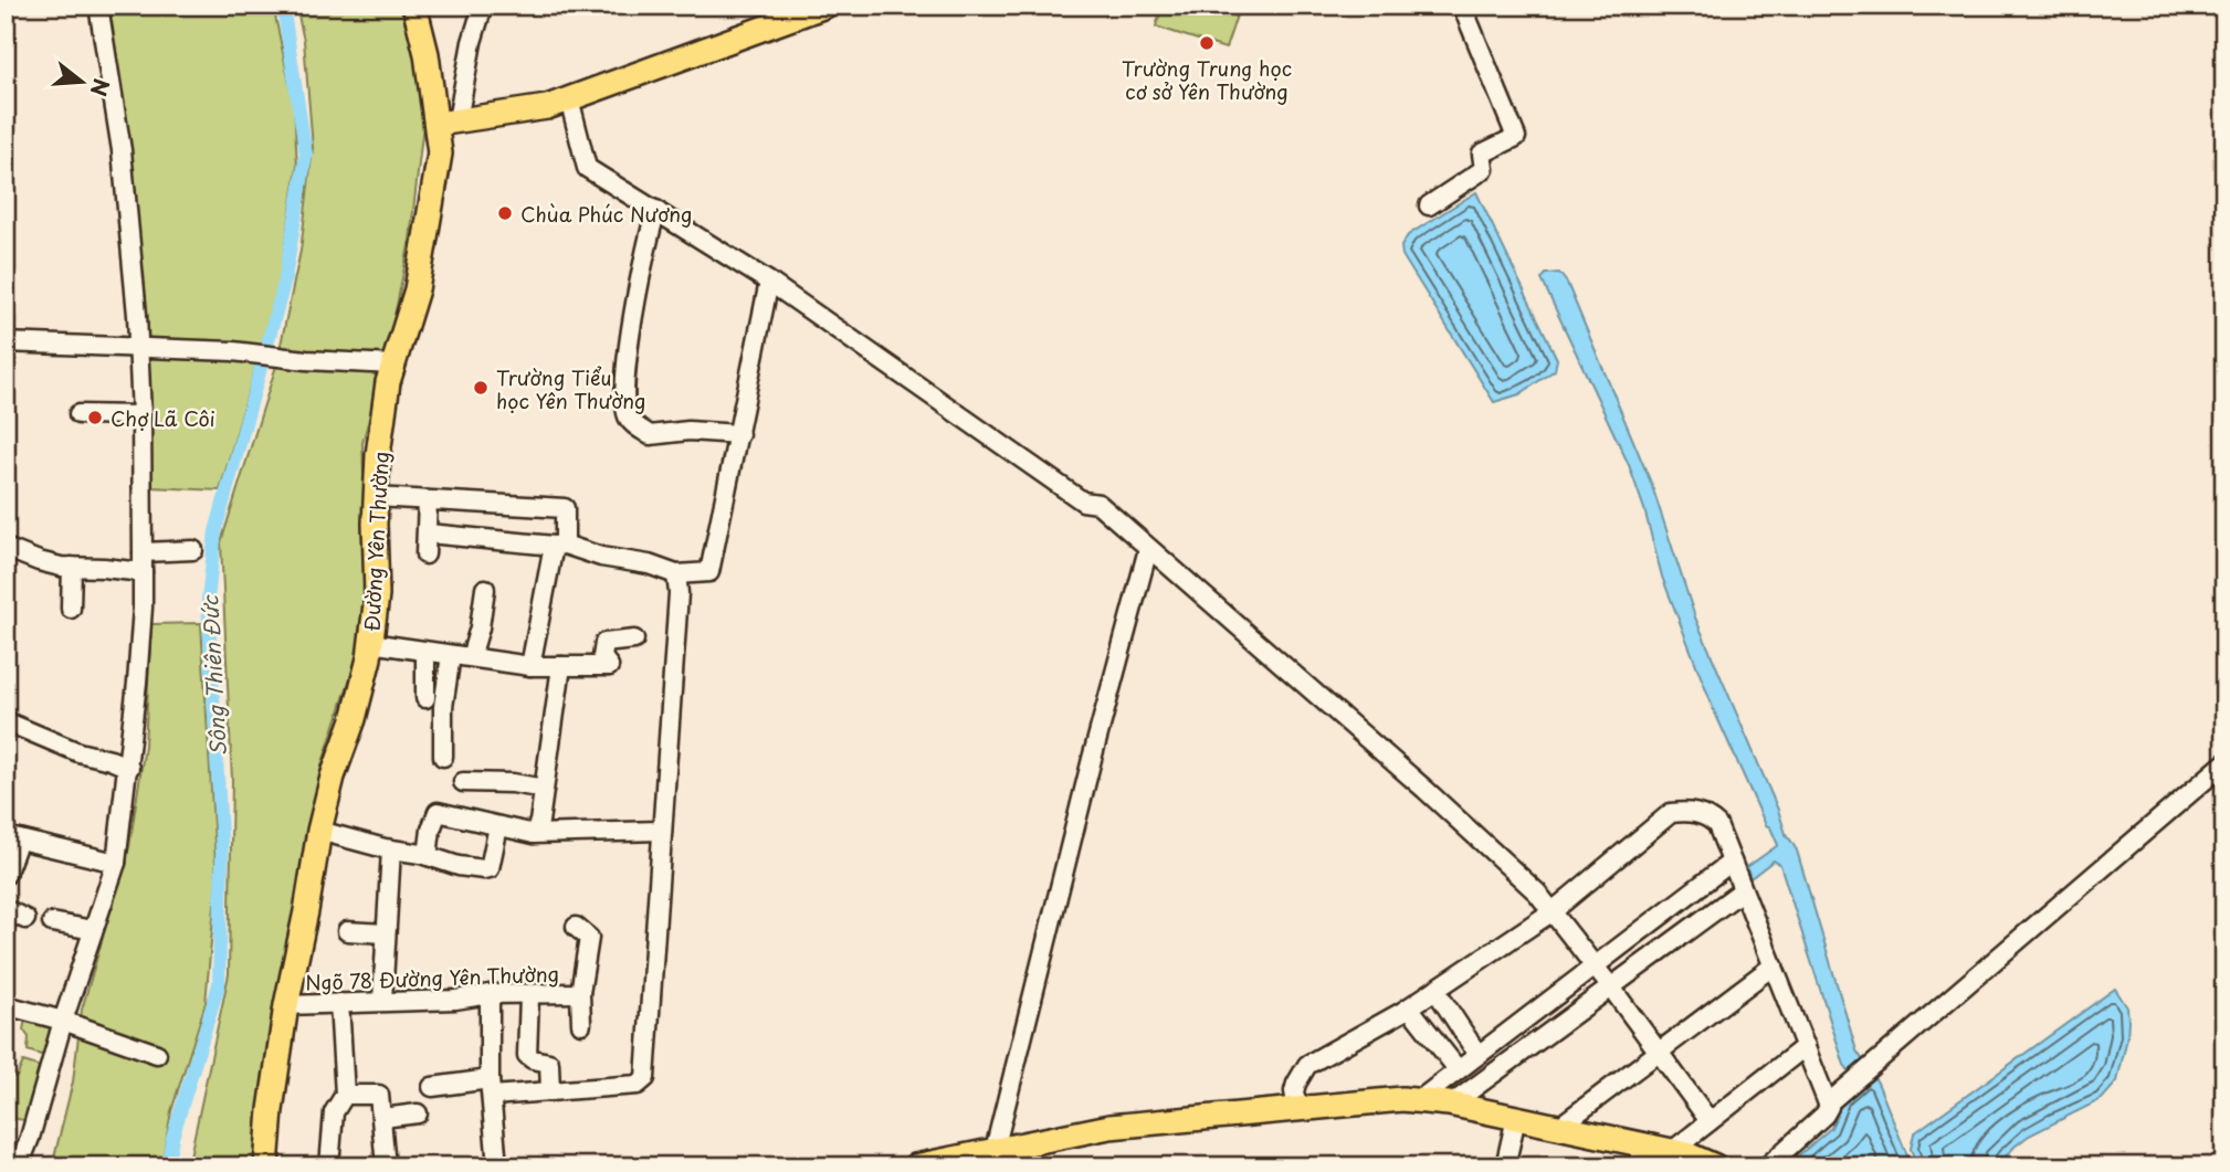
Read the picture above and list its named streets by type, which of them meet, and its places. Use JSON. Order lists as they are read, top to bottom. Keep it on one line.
{"streets":{"main road":["Đường Yên Thường"],"street":["Ngõ 78 Đường Yên Thường"]},"crossings":[["Đường Yên Thường","Ngõ 78 Đường Yên Thường"]],"water":["Sông Thiên Đức"],"places":["Trường Trung học cơ sở Yên Thường","Chùa Phúc Nương","Trường Tiểu học Yên Thường","Chợ Lã Côi"],"north":"right"}
